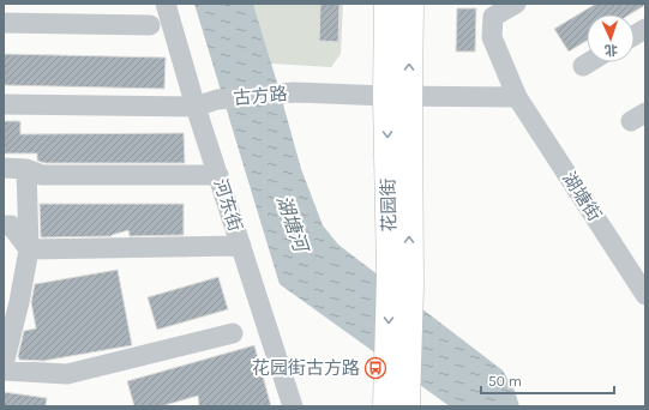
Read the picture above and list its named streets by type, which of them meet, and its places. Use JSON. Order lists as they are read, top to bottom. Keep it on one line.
{"streets":{"main road":["花园街"],"street":["古方路","湖塘街","河东街"]},"crossings":[["古方路","湖塘街"],["古方路","河东街"],["古方路","花园街"]],"water":["湖塘河"],"places":{"bus stop":["花园街古方路"]},"scale_bar":"50 m","north":"bottom"}
